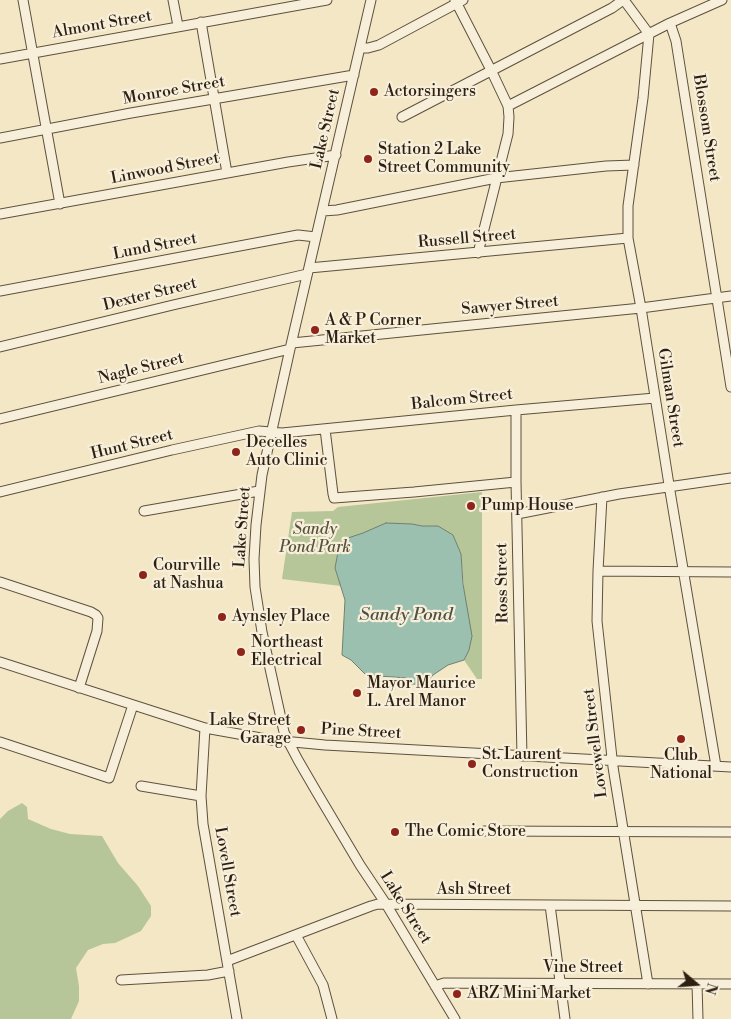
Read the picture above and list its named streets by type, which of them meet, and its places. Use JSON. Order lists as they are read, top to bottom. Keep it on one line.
{"streets":{"street":["Almont Street","Monroe Street","Blossom Street","Lake Street","Linwood Street","Russell Street","Lund Street","Dexter Street","Sawyer Street","Nagle Street","Gilman Street","Balcom Street","Hunt Street","Ross Street","Pine Street","Lovewell Street","Lovell Street","Ash Street","Vine Street"]},"crossings":[["Monroe Street","Lake Street"],["Blossom Street","Sawyer Street"],["Lake Street","Linwood Street"],["Lake Street","Russell Street"],["Lake Street","Lund Street"],["Lake Street","Dexter Street"],["Lake Street","Sawyer Street"],["Lake Street","Nagle Street"],["Lake Street","Balcom Street"],["Lake Street","Hunt Street"],["Lake Street","Pine Street"],["Lake Street","Ash Street"],["Lake Street","Vine Street"],["Russell Street","Dexter Street"],["Russell Street","Gilman Street"],["Sawyer Street","Nagle Street"],["Sawyer Street","Gilman Street"],["Gilman Street","Balcom Street"],["Gilman Street","Pine Street"],["Balcom Street","Hunt Street"],["Balcom Street","Ross Street"],["Ross Street","Pine Street"],["Pine Street","Lovewell Street"],["Pine Street","Lovell Street"],["Lovewell Street","Ash Street"],["Lovewell Street","Vine Street"],["Lovell Street","Ash Street"]],"water":["Sandy Pond"],"parks":["Sandy Pond Park"],"places":["Actorsingers","Station 2 Lake Street Community","A & P Corner Market","Decelles Auto Clinic","Pump House","Courville at Nashua","Aynsley Place","Northeast Electrical","Mayor Maurice L. Arel Manor","Lake Street Garage","Club National","St. Laurent Construction","The Comic Store","ARZ Mini Market"],"north":"right"}
